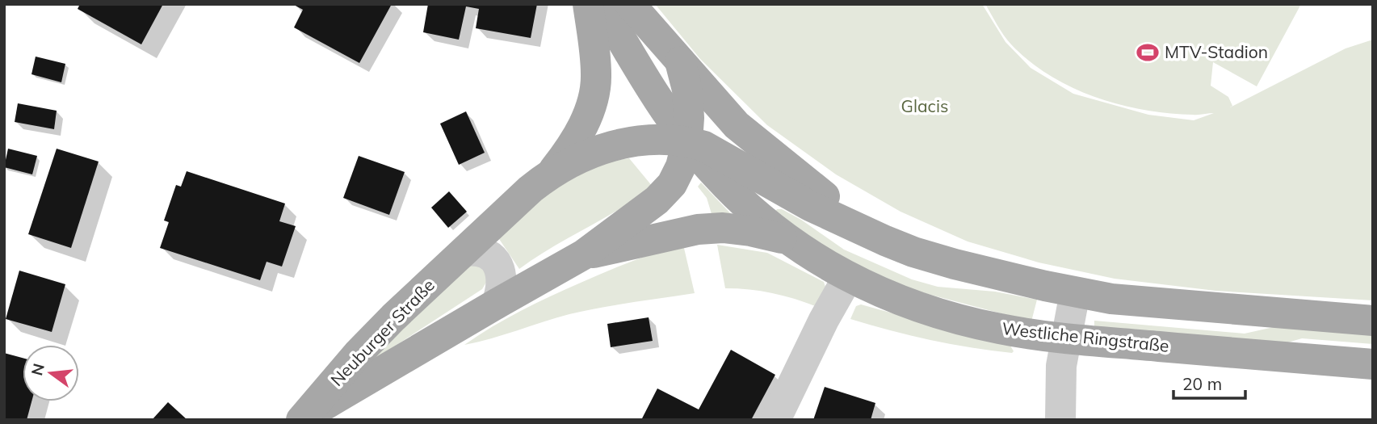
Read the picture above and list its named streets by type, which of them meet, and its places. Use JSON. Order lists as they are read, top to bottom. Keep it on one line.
{"streets":{"main road":["Neuburger Straße","Westliche Ringstraße"]},"crossings":[["Neuburger Straße","Westliche Ringstraße"]],"parks":["Glacis"],"places":{"sports":["MTV-Stadion"]},"scale_bar":"20 m","north":"left"}
